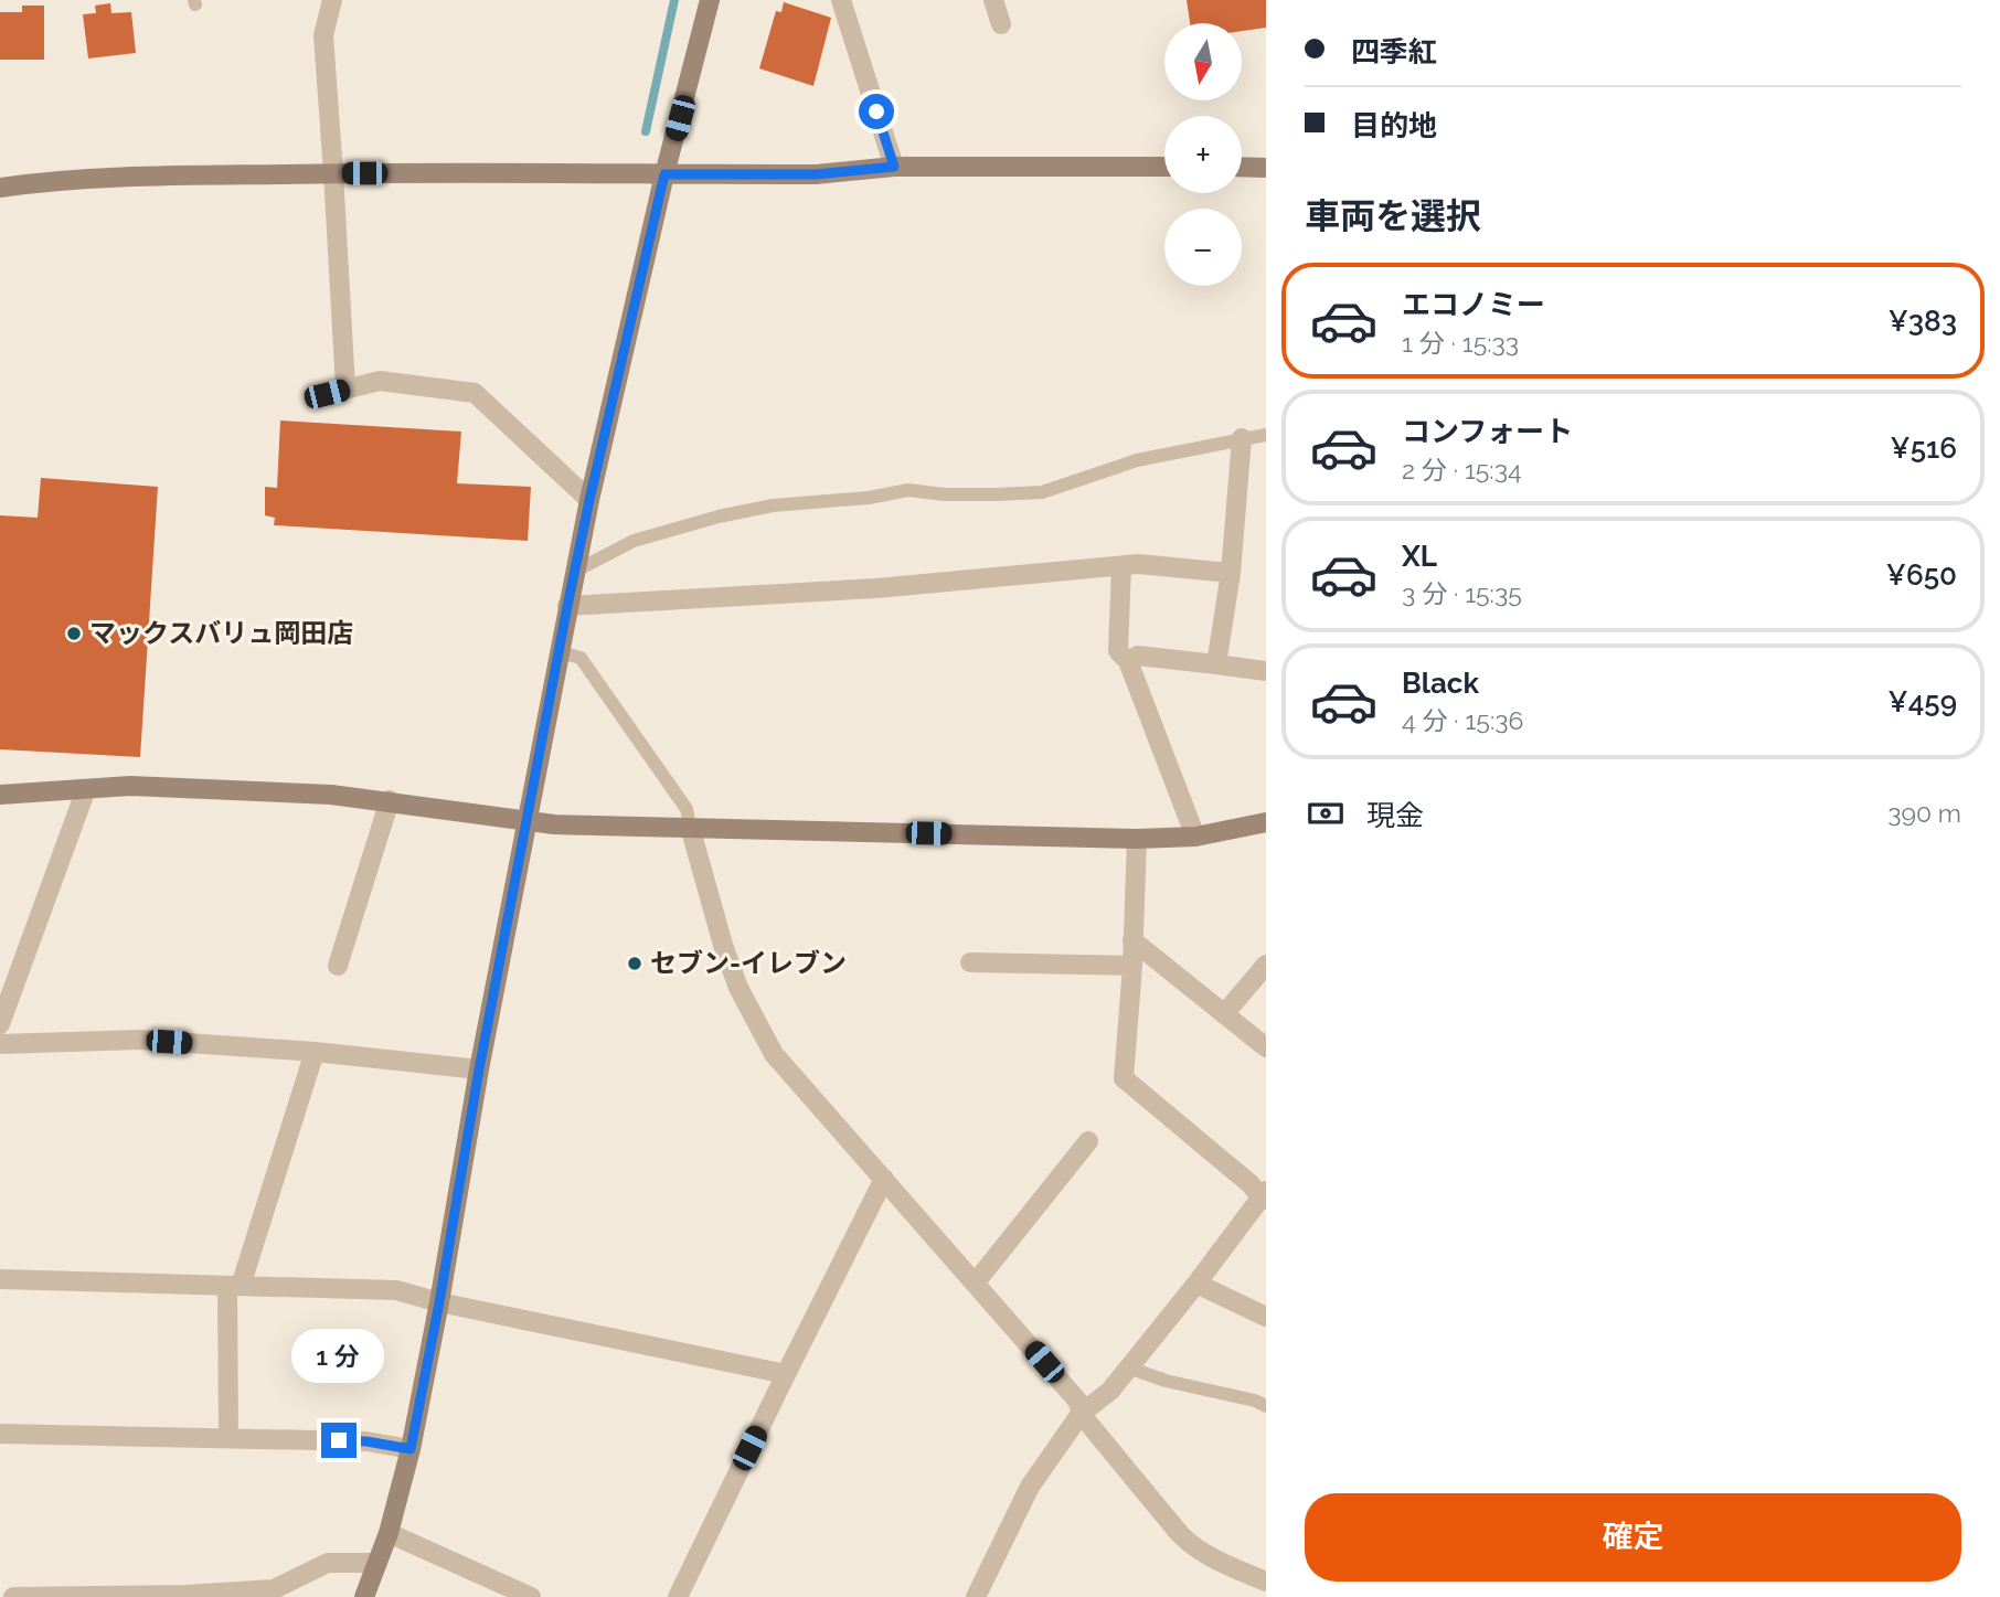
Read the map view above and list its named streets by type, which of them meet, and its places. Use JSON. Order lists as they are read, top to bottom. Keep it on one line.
{"places":["マックスバリュ岡田店","セブン-イレブン"],"north":"bottom","page":{"banner":["四季紅","目的地"],"map_buttons":["+","−"],"heading":"車両を選択","list":[{"name":"エコノミー","note":"1 分 · 15:33","value":"¥383"},{"name":"コンフォート","note":"2 分 · 15:34","value":"¥516"},{"name":"XL","note":"3 分 · 15:35","value":"¥650"},{"name":"Black","note":"4 分 · 15:36","value":"¥459"}],"pay":["現金","390 m"],"bubble":"1 分","buttons":"確定"}}
